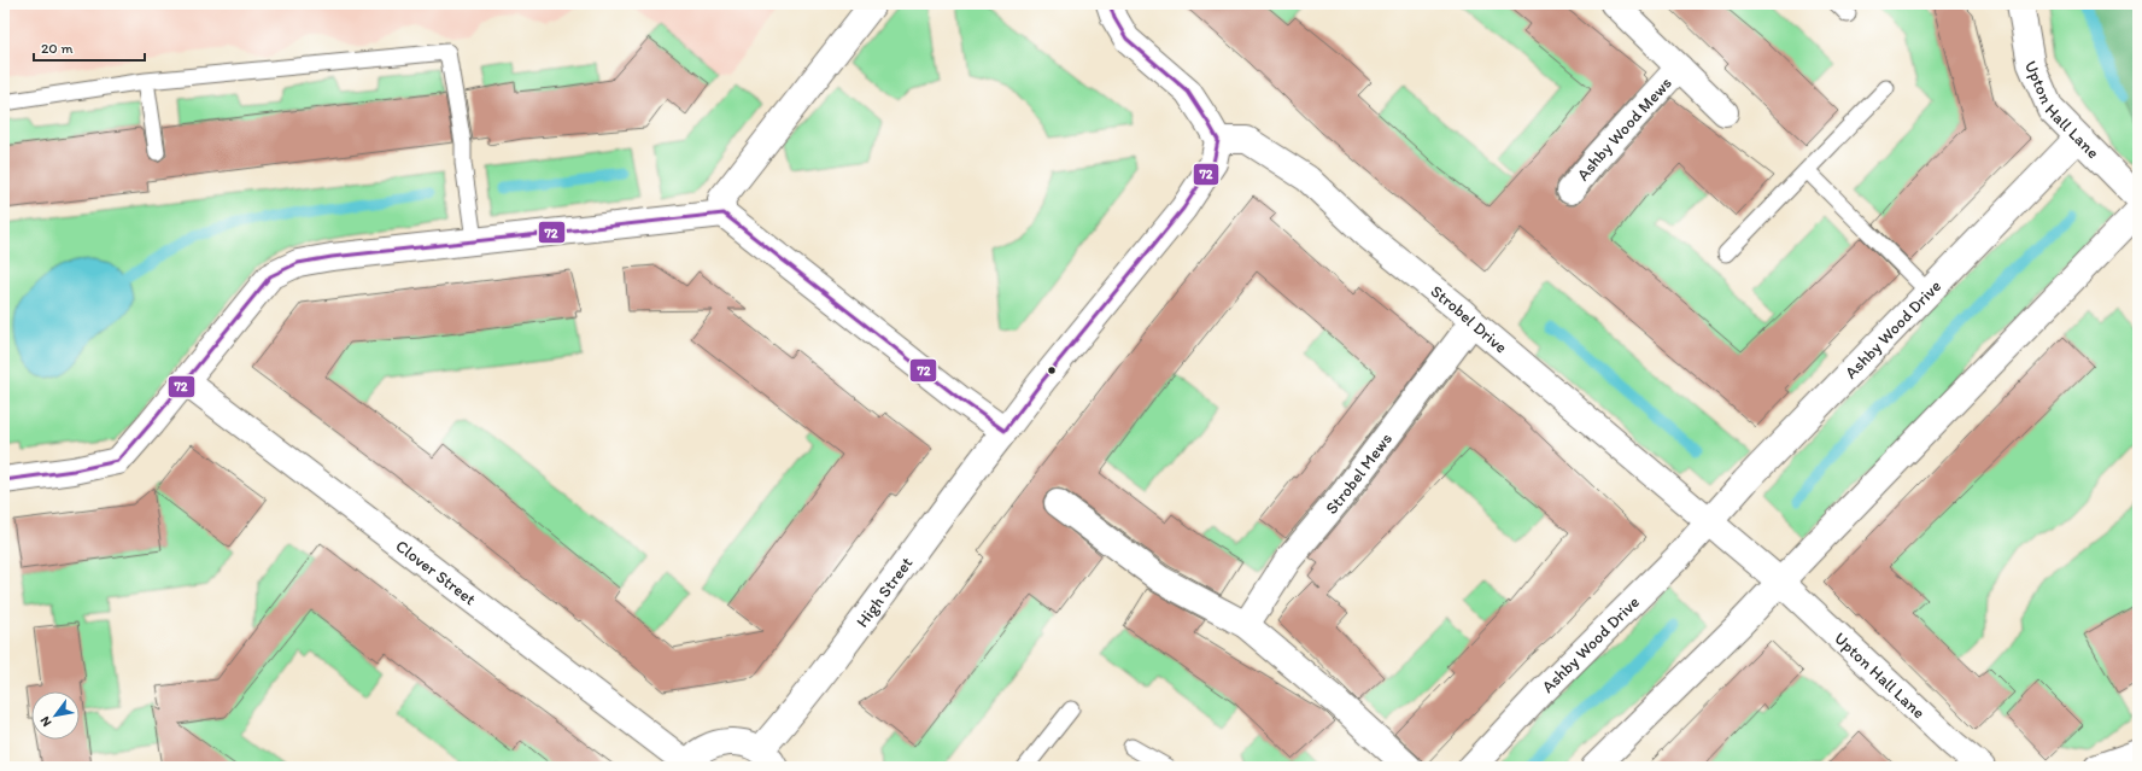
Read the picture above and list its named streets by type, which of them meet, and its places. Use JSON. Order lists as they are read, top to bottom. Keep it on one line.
{"streets":{"street":["Upton Hall Lane","Ashby Wood Mews","Strobel Drive","Ashby Wood Drive","Strobel Mews","Clover Street","High Street"]},"crossings":[["Upton Hall Lane","Ashby Wood Drive"],["Strobel Drive","Ashby Wood Drive"],["Strobel Drive","Strobel Mews"],["Strobel Drive","High Street"]],"lines":["transit line 72"],"scale_bar":"20 m","north":"bottom left"}
